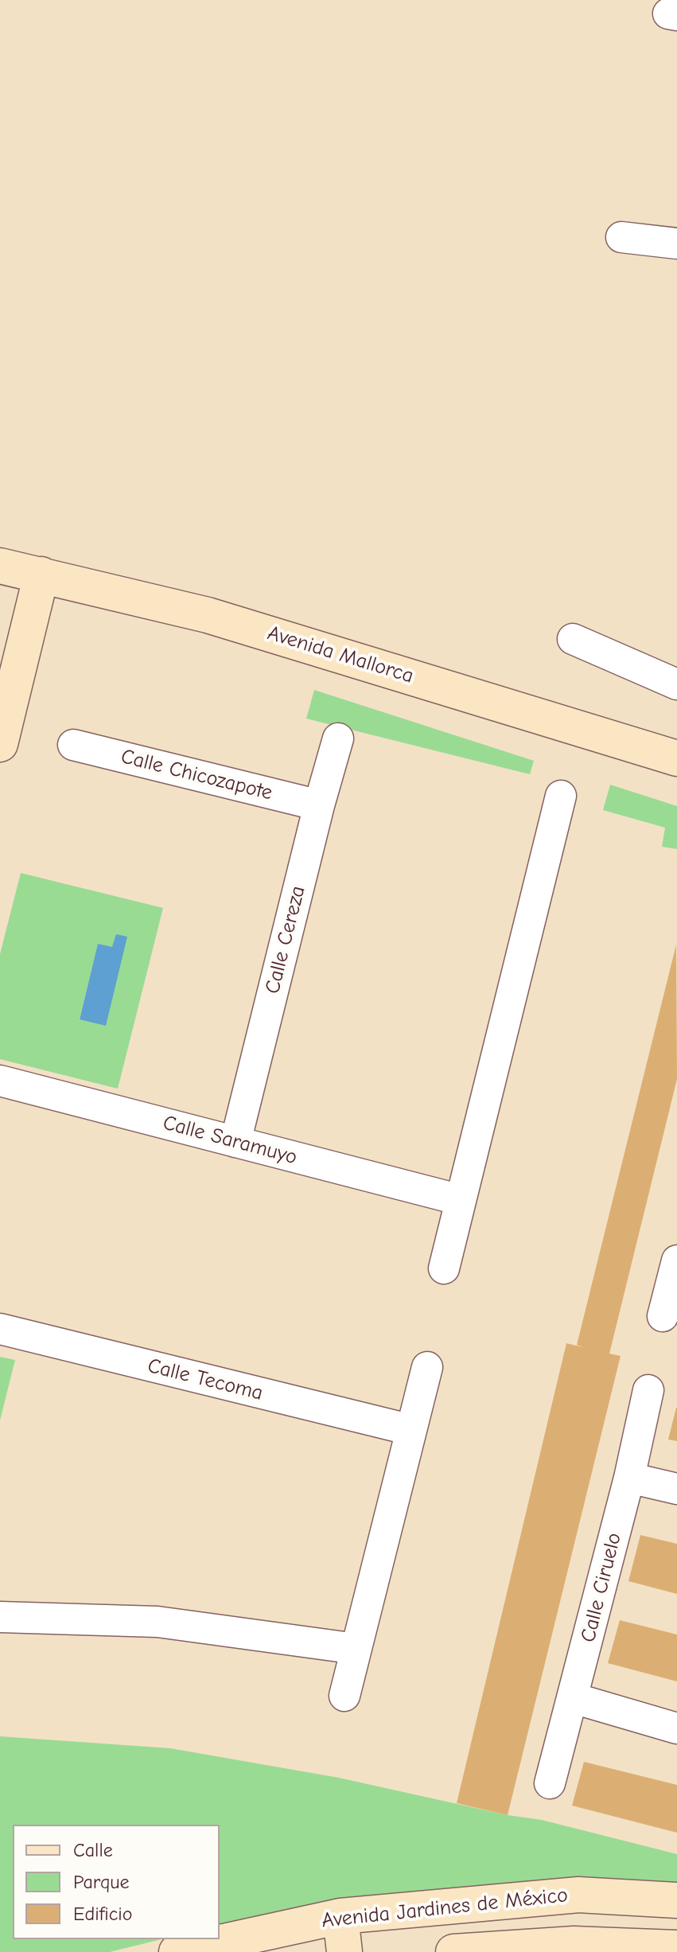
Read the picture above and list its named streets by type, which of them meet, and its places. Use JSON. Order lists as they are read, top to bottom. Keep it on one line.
{"streets":{"street":["Avenida Mallorca","Calle Chicozapote","Calle Cereza","Calle Saramuyo","Calle Tecoma","Calle Ciruelo","Avenida Jardines de México"]},"crossings":[["Calle Chicozapote","Calle Cereza"],["Calle Cereza","Calle Saramuyo"]],"legend":["Calle","Parque","Edificio"]}
